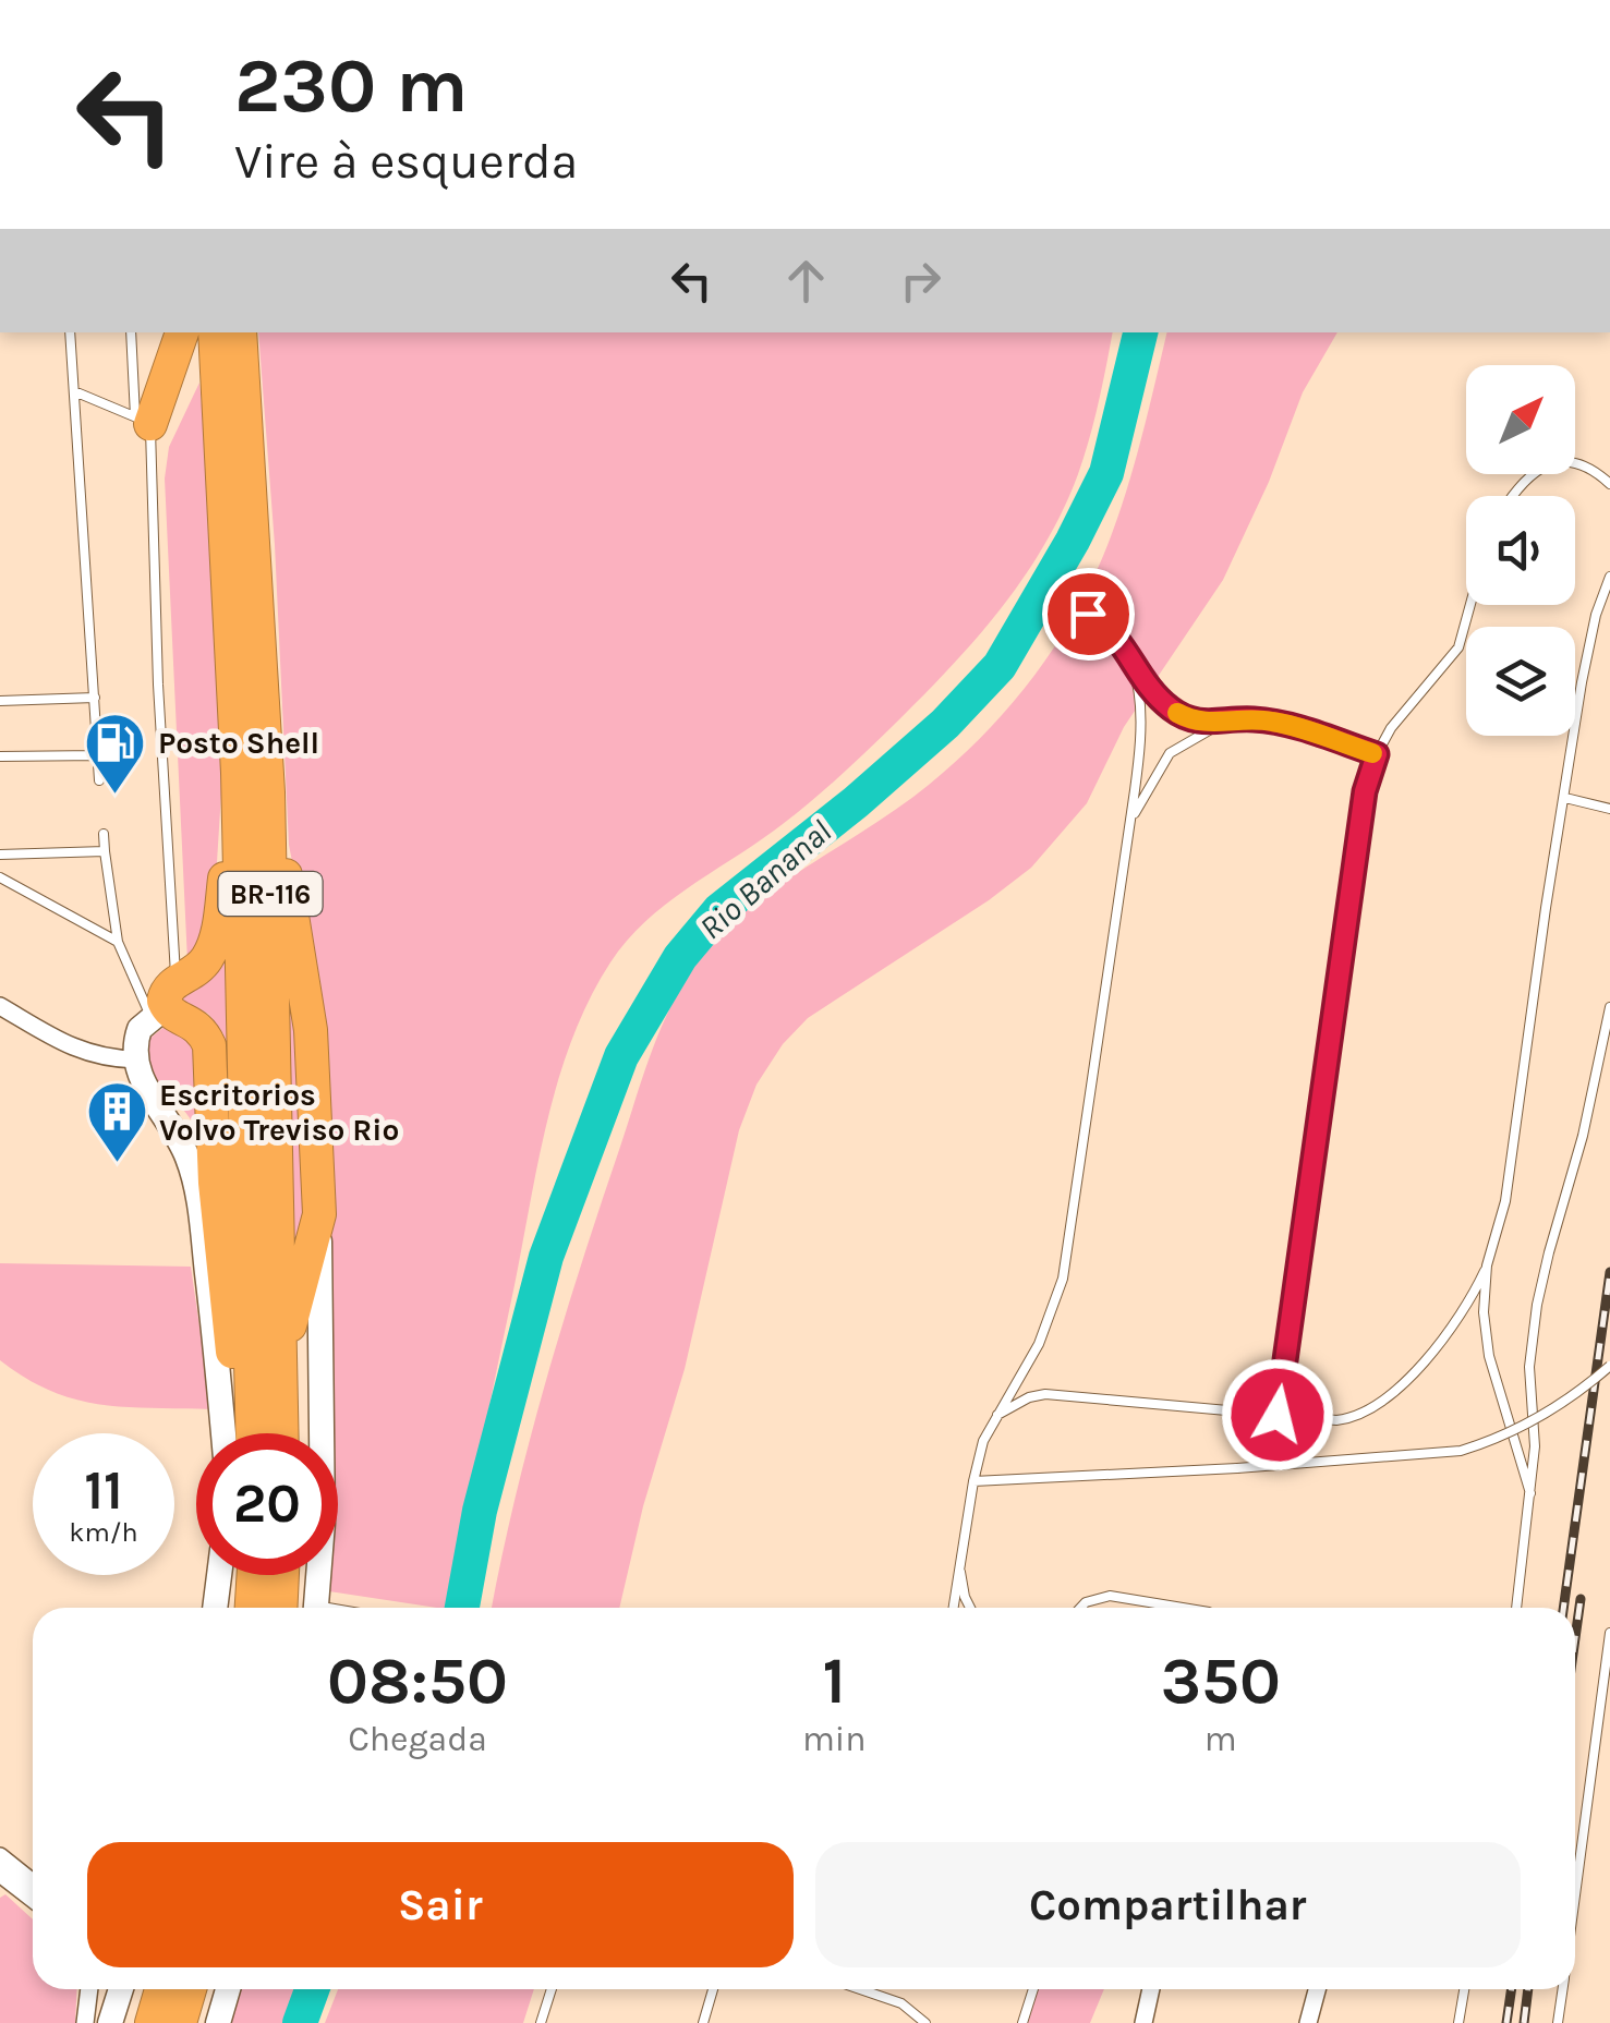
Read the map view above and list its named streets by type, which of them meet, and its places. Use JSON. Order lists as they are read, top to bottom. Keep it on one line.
{"streets":{"highway":["BR-116"]},"water":["Rio Bananal"],"places":{"fuel station":["Posto Shell"],"building":["Escritorios Volvo Treviso Rio"]},"north":"top right","page":{"turn":["230 m","Vire à esquerda"],"speed":"11 km/h","limit":"20","eta":["08:50","Chegada","1","min","350","m"],"buttons":["Sair","Compartilhar"]}}
